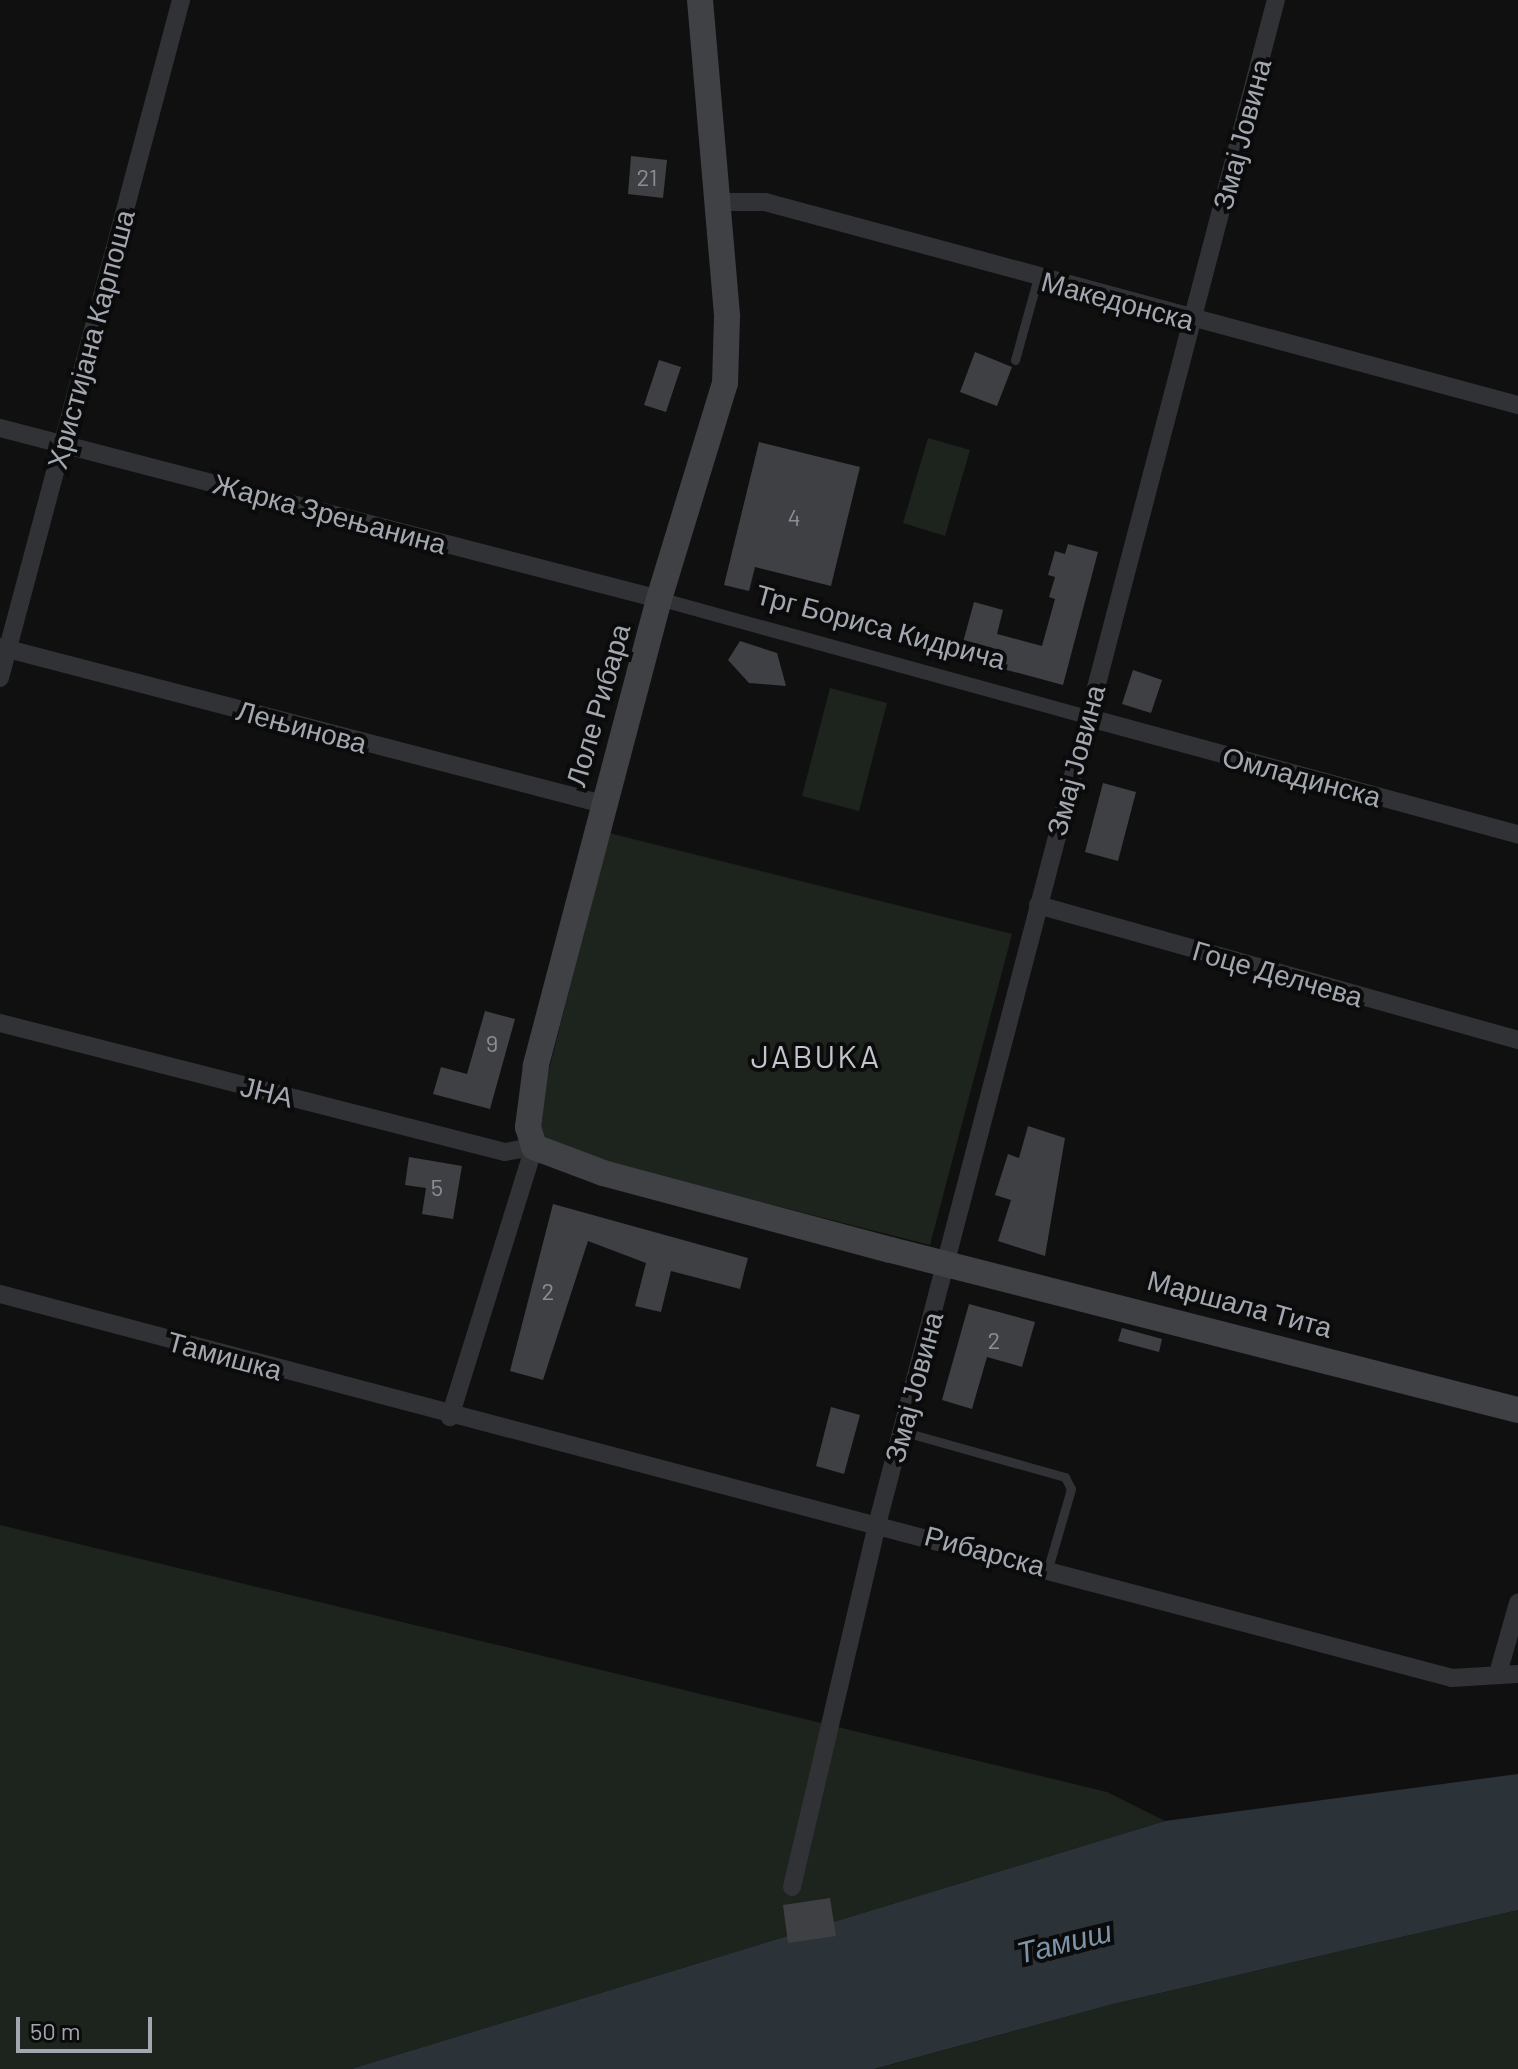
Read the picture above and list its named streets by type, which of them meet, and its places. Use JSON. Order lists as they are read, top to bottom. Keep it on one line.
{"streets":{"main road":["Лоле Рибара","Маршала Тита"],"street":["Змај Јовина","Македонска","Христијана Карпоша","Жарка Зрењанина","Трг Бориса Кидрича","Лењинова","Омладинска","Гоце Делчева","ЈНА","Тамишка","Рибарска"]},"crossings":[["Змај Јовина","Македонска"],["Змај Јовина","Трг Бориса Кидрича"],["Змај Јовина","Омладинска"],["Змај Јовина","Гоце Делчева"],["Змај Јовина","Маршала Тита"],["Змај Јовина","Рибарска"],["Македонска","Лоле Рибара"],["Христијана Карпоша","Жарка Зрењанина"],["Христијана Карпоша","Лењинова"],["Жарка Зрењанина","Трг Бориса Кидрича"],["Жарка Зрењанина","Лоле Рибара"],["Трг Бориса Кидрича","Лоле Рибара"],["Трг Бориса Кидрича","Омладинска"],["Лоле Рибара","Лењинова"],["Лоле Рибара","ЈНА"],["Лоле Рибара","Тамишка"],["Лоле Рибара","Рибарска"],["Тамишка","Рибарска"]],"districts":["JABUKA"],"water":["Тамиш"],"house_numbers":["21","4","9","5","2","2"],"scale_bar":"50 m"}
